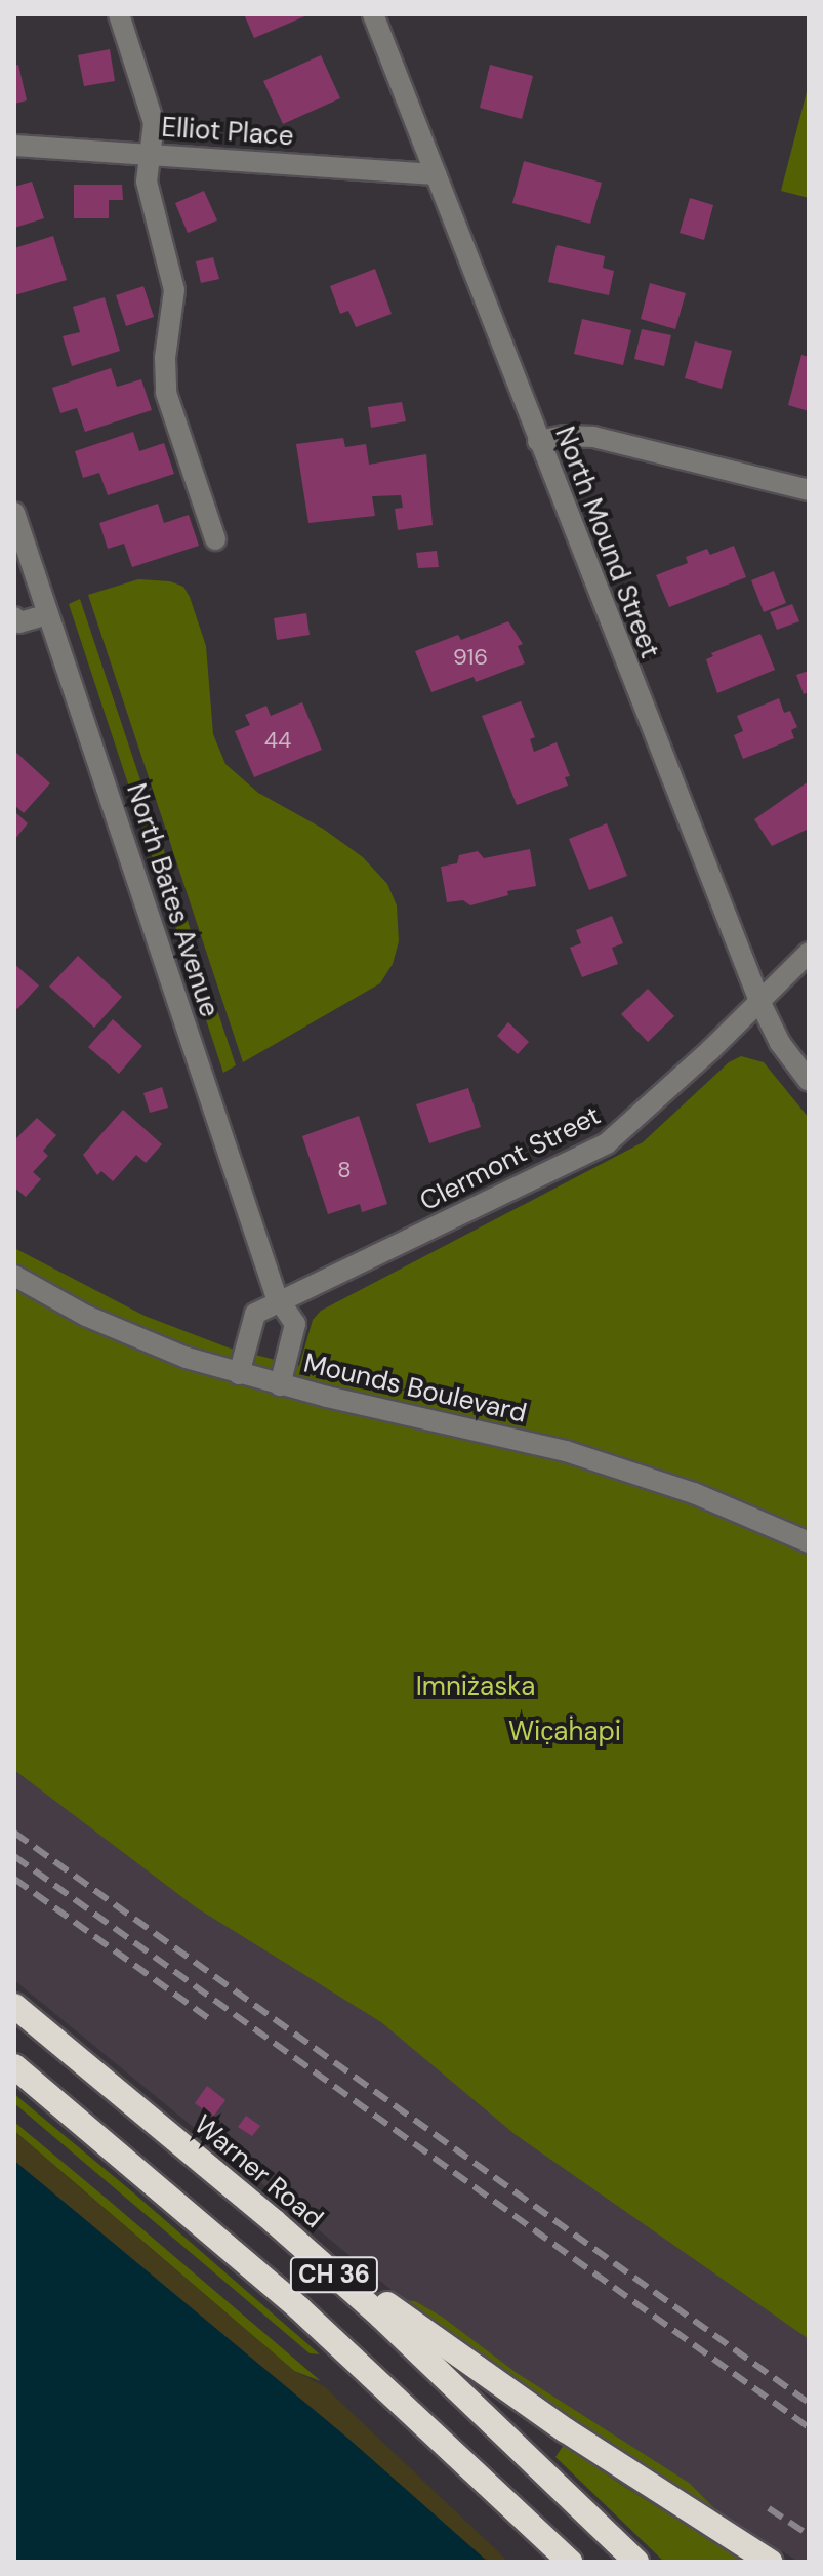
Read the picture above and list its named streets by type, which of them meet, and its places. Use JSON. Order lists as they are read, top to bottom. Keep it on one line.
{"streets":{"highway":["Warner Road","CH 36"],"street":["Elliot Place","North Mound Street","North Bates Avenue","Clermont Street","Mounds Boulevard"]},"crossings":[["Elliot Place","North Mound Street"],["North Mound Street","Clermont Street"],["North Bates Avenue","Clermont Street"],["Clermont Street","Mounds Boulevard"]],"parks":["Imniżaska","Wic̣aḣapi"],"house_numbers":["916","44","8"]}
